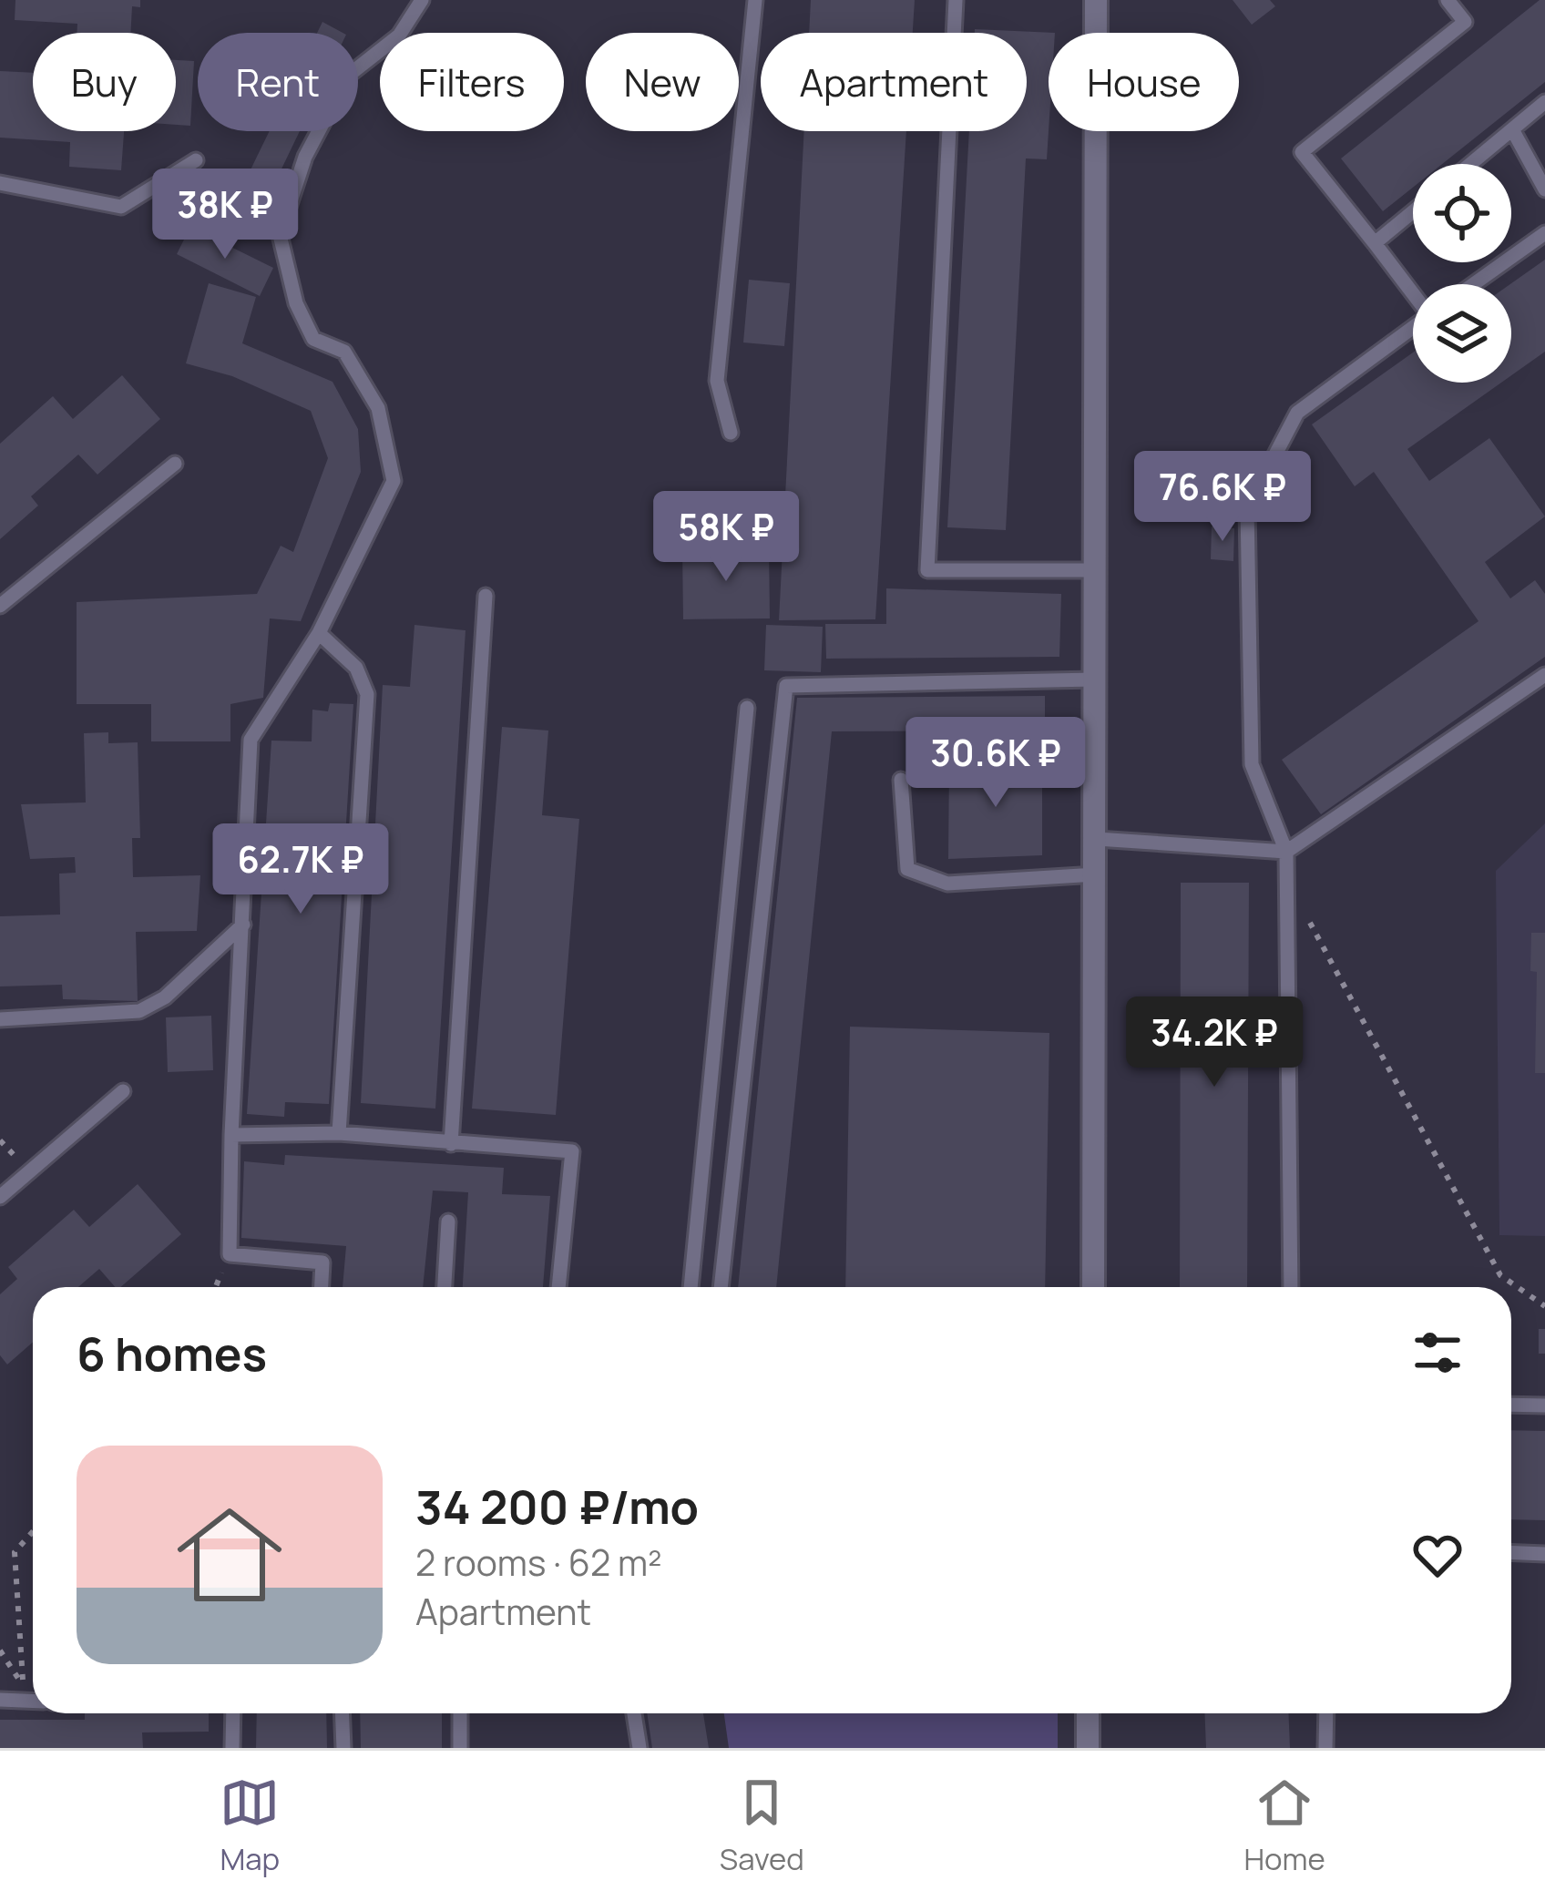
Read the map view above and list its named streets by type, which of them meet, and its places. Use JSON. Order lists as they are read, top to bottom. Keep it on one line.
{"page":{"chip":["Buy","Rent","Filters","New","Apartment","House"],"price":["38K ₽","76.6K ₽","58K ₽","30.6K ₽","62.7K ₽","34.2K ₽"],"heading":"6 homes","list":[{"name":"34 200 ₽/mo","note":"2 rooms · 62 m² · Apartment"}],"tabs":["Map","Saved","Home"]}}
